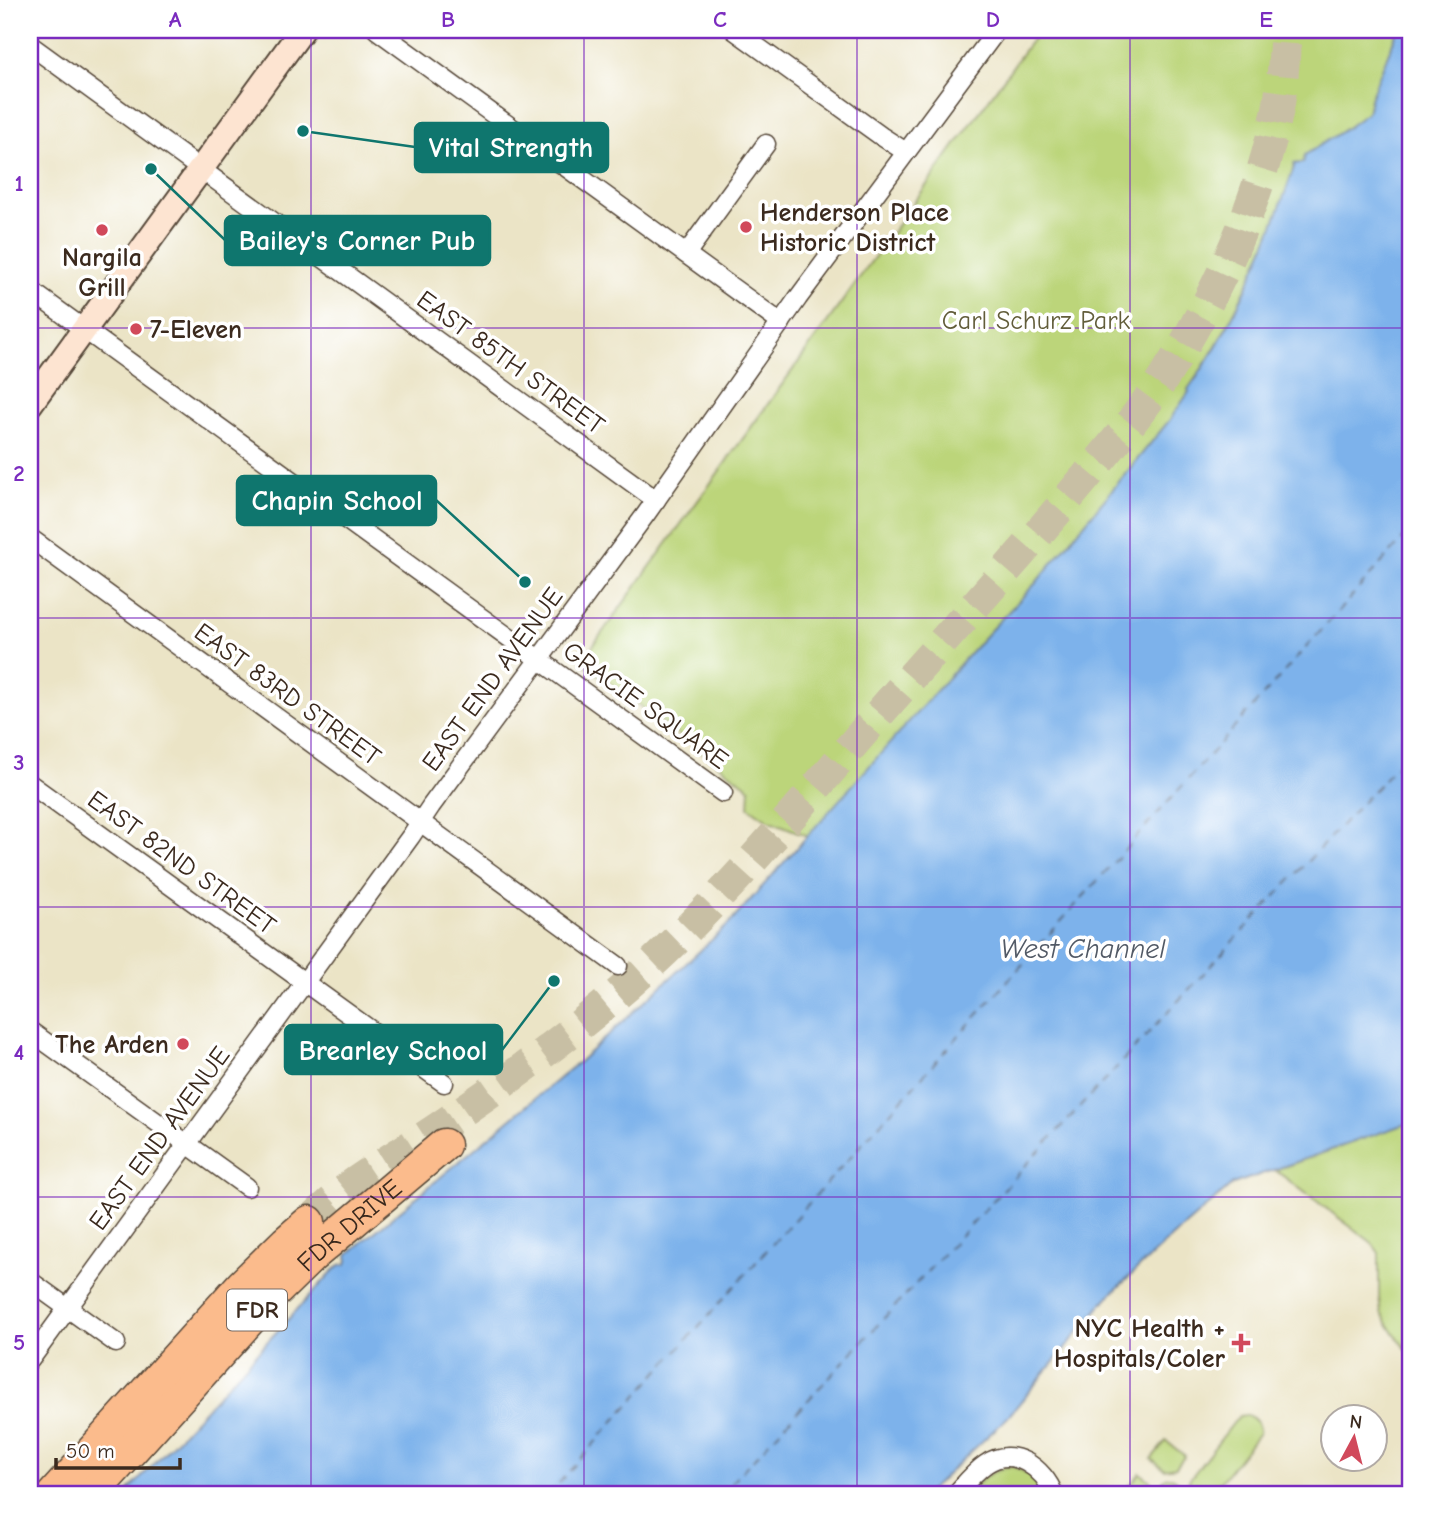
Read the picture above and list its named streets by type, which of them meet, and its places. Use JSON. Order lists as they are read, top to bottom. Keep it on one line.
{"streets":{"highway":["FDR DRIVE","FDR"],"street":["EAST 85TH STREET","EAST END AVENUE","EAST 83RD STREET","GRACIE SQUARE","EAST 82ND STREET"]},"crossings":[["EAST 85TH STREET","EAST END AVENUE"],["EAST END AVENUE","EAST 83RD STREET"],["EAST END AVENUE","GRACIE SQUARE"],["EAST END AVENUE","EAST 82ND STREET"]],"water":["West Channel"],"parks":["Carl Schurz Park"],"places":{"other":["Vital Strength","Bailey's Corner Pub","Henderson Place Historic District","Nargila Grill","7-Eleven","Chapin School","Brearley School","The Arden"],"health":["NYC Health + Hospitals/Coler"]},"scale_bar":"50 m","north":"top","grid":{"columns":["A","B","C","D","E"],"rows":["1","2","3","4","5"]}}
